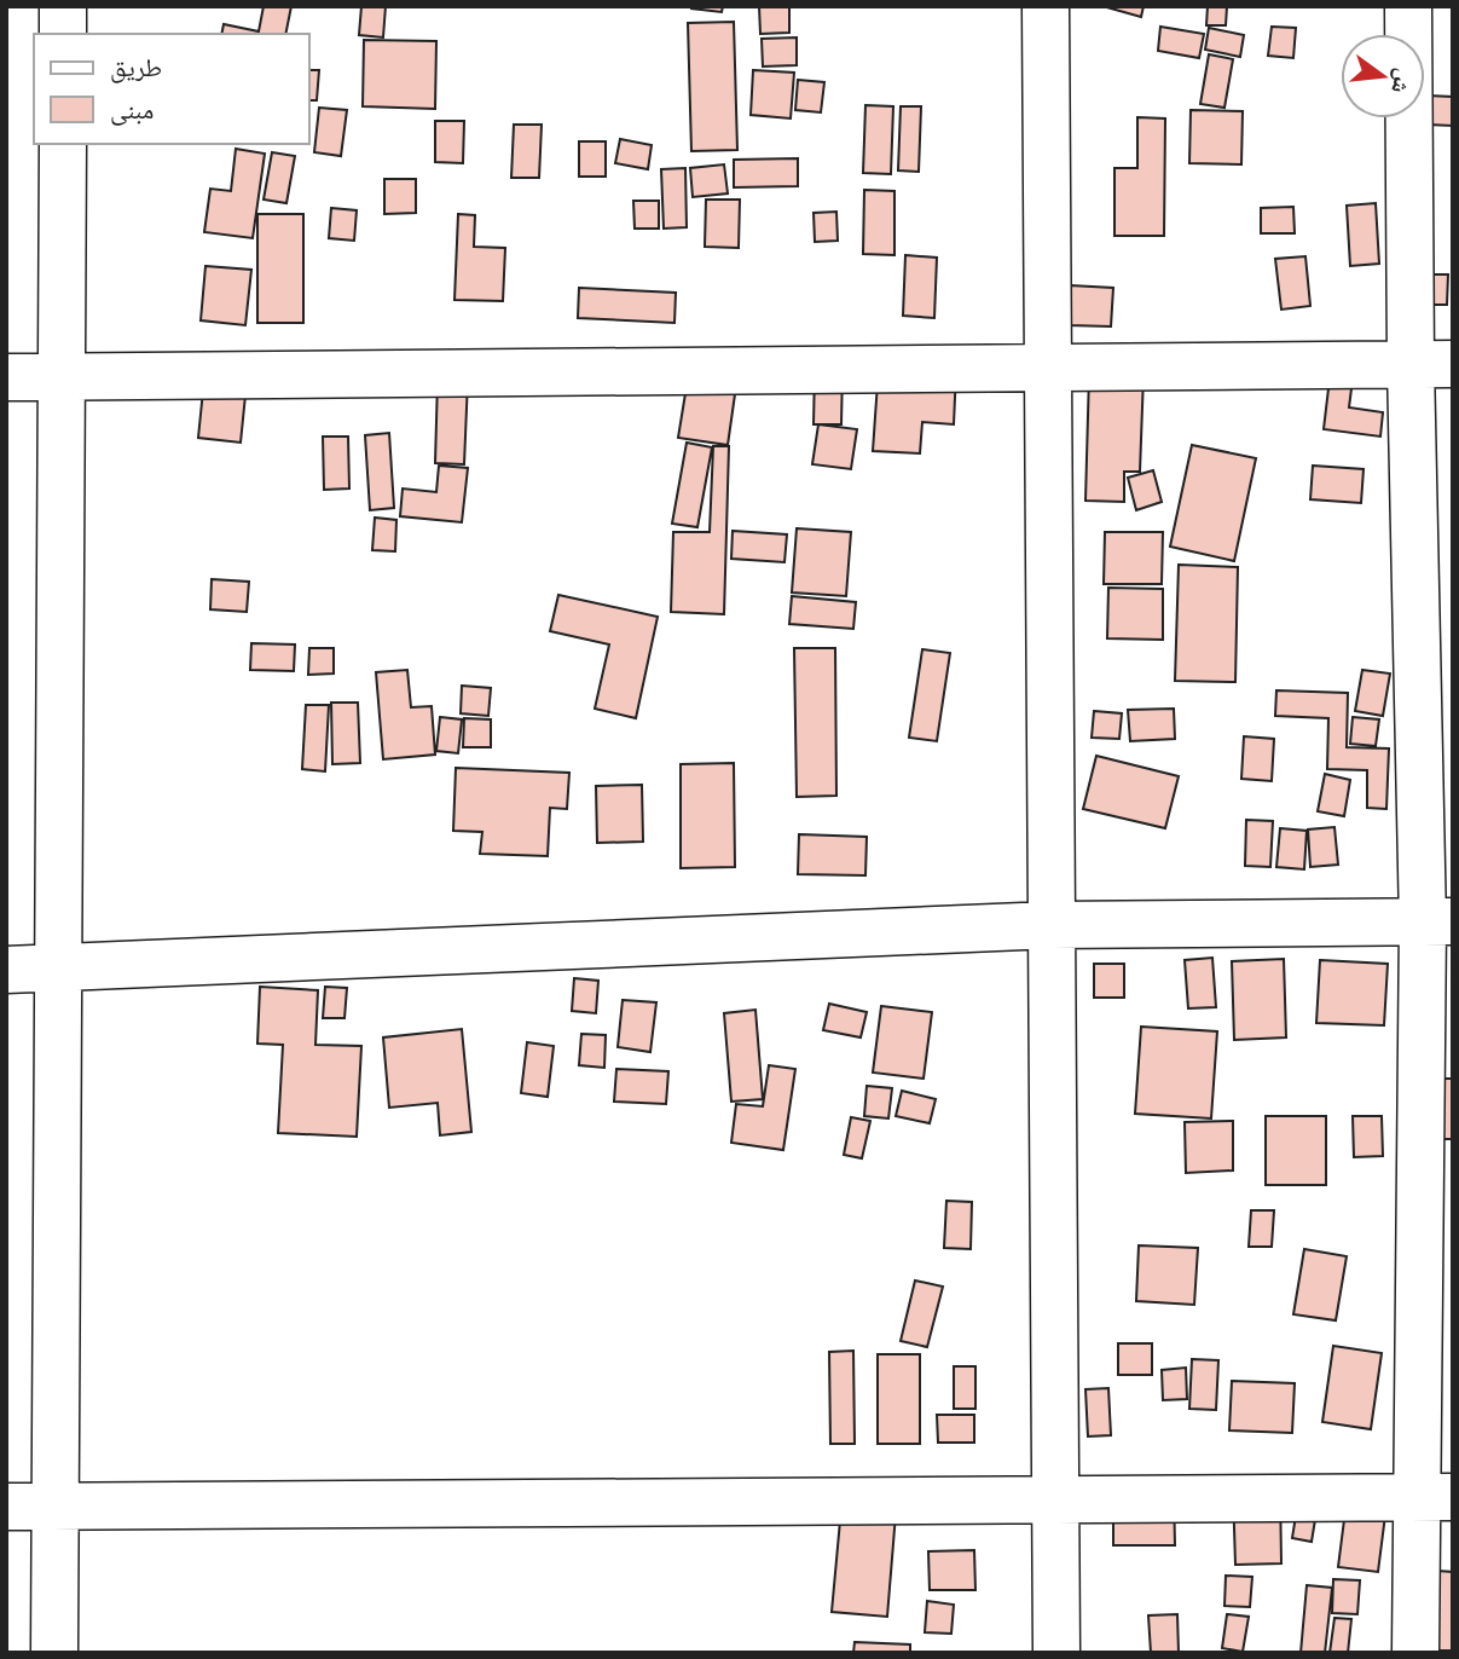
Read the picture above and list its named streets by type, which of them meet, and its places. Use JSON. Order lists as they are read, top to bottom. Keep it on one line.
{"legend":["طريق","مبنى"],"north":"right"}
